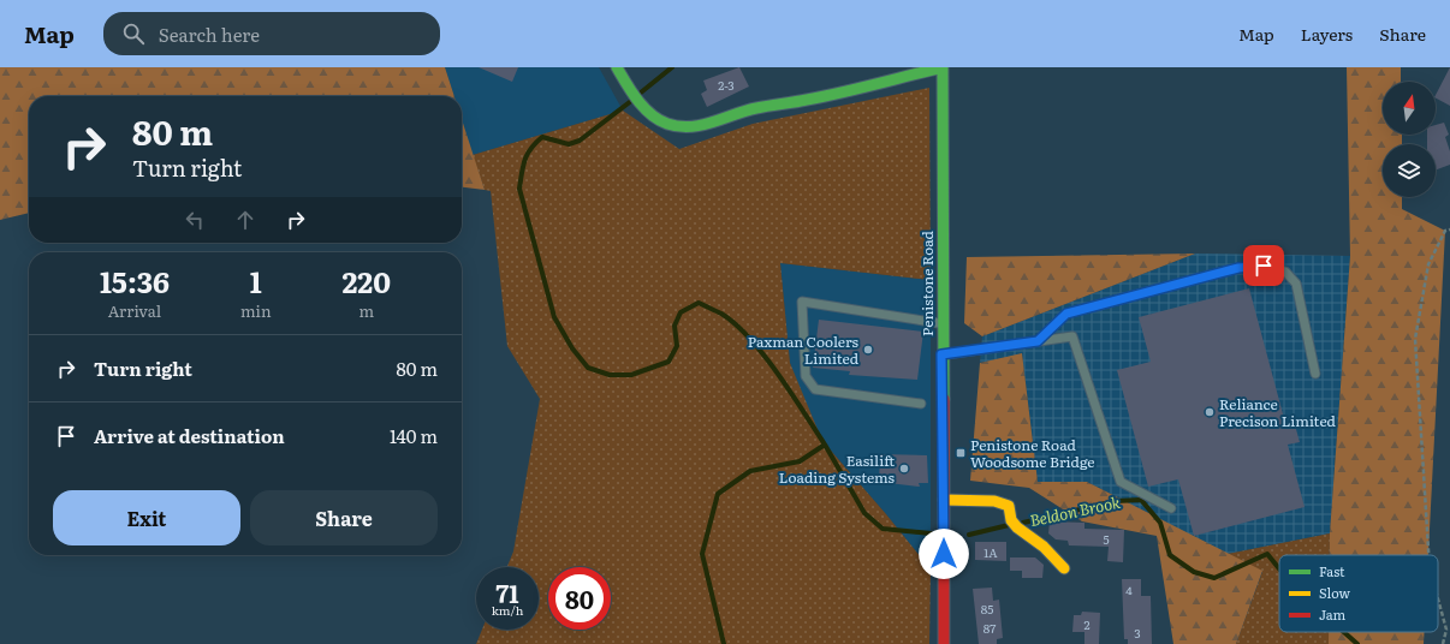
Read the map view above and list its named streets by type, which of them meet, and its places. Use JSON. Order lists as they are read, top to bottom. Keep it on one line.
{"streets":{"main road":["Penistone Road"]},"water":["Beldon Brook"],"places":{"other":["Paxman Coolers Limited","Reliance Precison Limited","Easilift Loading Systems"],"transit":["Penistone Road Woodsome Bridge"]},"house_numbers":["2-3","5","1A","4","85","2","87","3"],"legend":["Fast","Slow","Jam"],"north":"top","page":{"header":"Map","search":"Search here","nav":["Map","Layers","Share"],"turn":["80 m","Turn right"],"eta":["15:36","Arrival","1","min","220","m"],"list":[{"name":"Turn right","value":"80 m"},{"name":"Arrive at destination","value":"140 m"}],"buttons":["Exit","Share"],"speed":"71 km/h","limit":"80"}}
